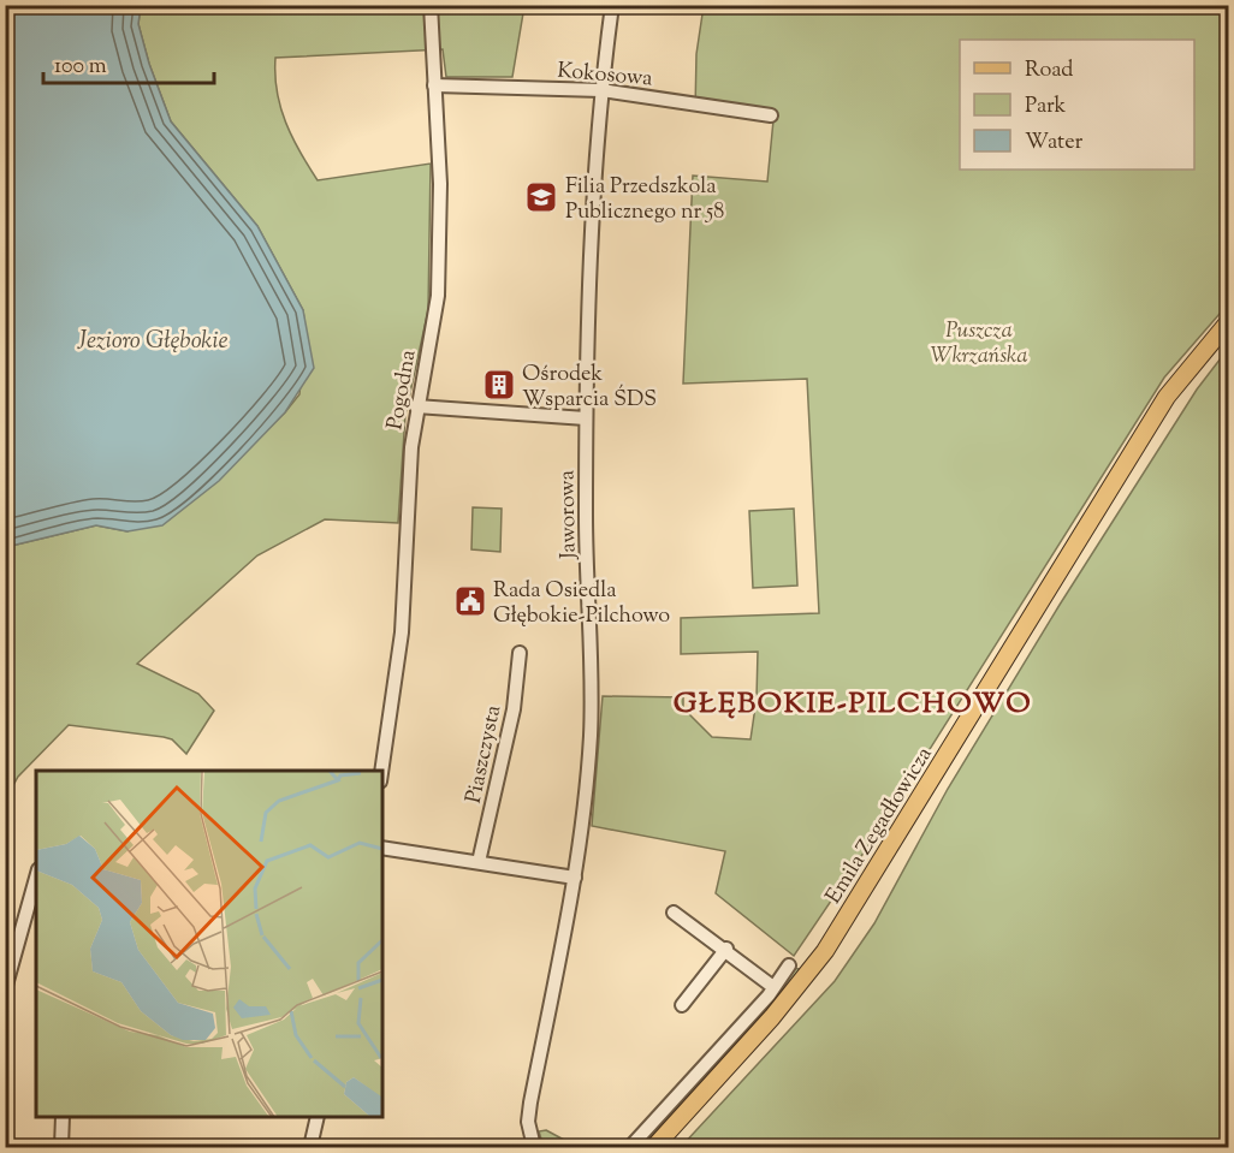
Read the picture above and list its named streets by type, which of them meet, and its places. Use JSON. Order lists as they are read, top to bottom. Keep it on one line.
{"streets":{"main road":["Emila Zegadłowicza"],"street":["Kokosowa","Pogodna","Jaworowa","Piaszczysta"]},"crossings":[["Kokosowa","Pogodna"],["Kokosowa","Jaworowa"]],"districts":["GŁĘBOKIE-PILCHOWO"],"water":["Jezioro Głębokie"],"parks":["Puszcza Wkrzańska"],"places":{"school or university":["Filia Przedszkola Publicznego nr 58"],"building":["Ośrodek Wsparcia ŚDS"],"public building":["Rada Osiedla Głębokie-Pilchowo"]},"legend":["Road","Park","Water"],"scale_bar":"100 m"}
